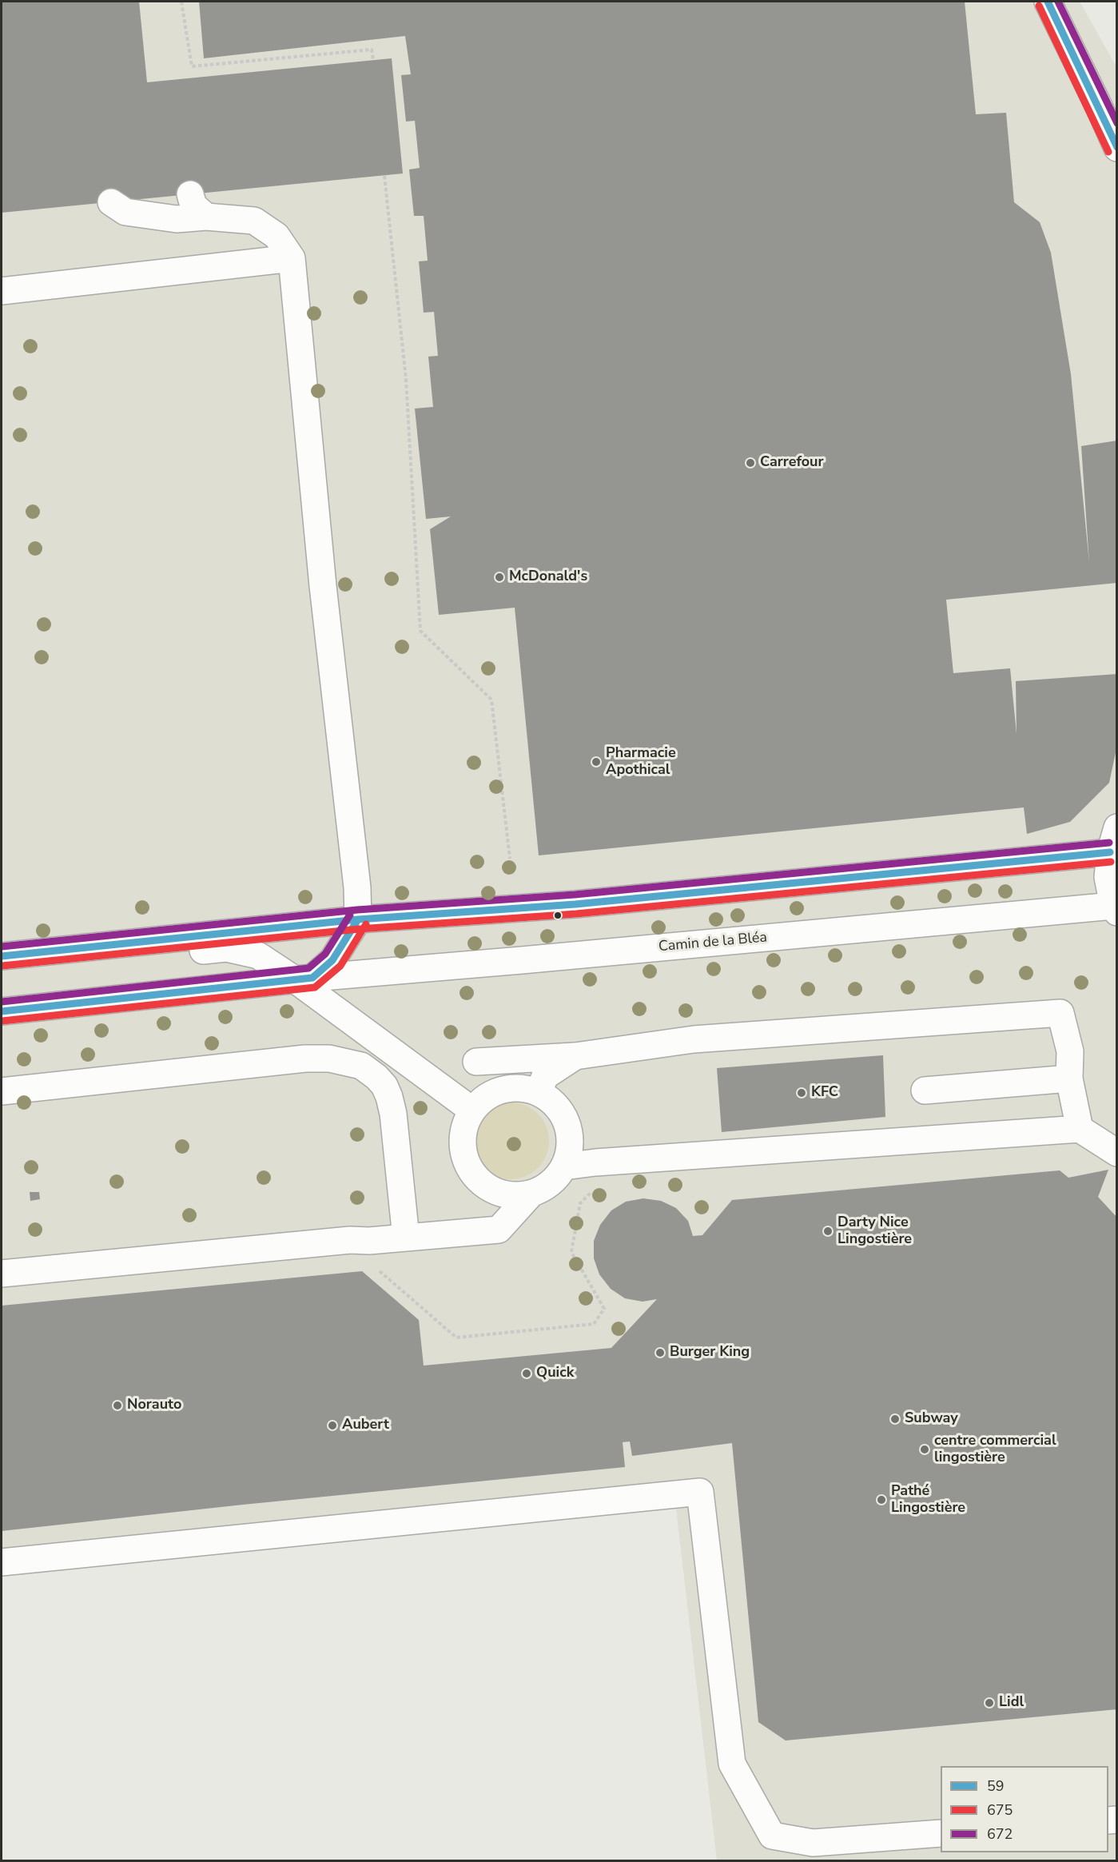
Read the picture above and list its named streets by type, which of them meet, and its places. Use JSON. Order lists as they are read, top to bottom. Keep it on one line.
{"streets":{"street":["Camin de la Bléa"]},"places":["Carrefour","McDonald's","Pharmacie Apothical","KFC","Darty Nice Lingostière","Burger King","Quick","Norauto","Subway","Aubert","centre commercial lingostière","Pathé Lingostière","Lidl"],"lines":["transit line 59","transit line 672","transit line 675"],"legend":["59","675","672"]}
